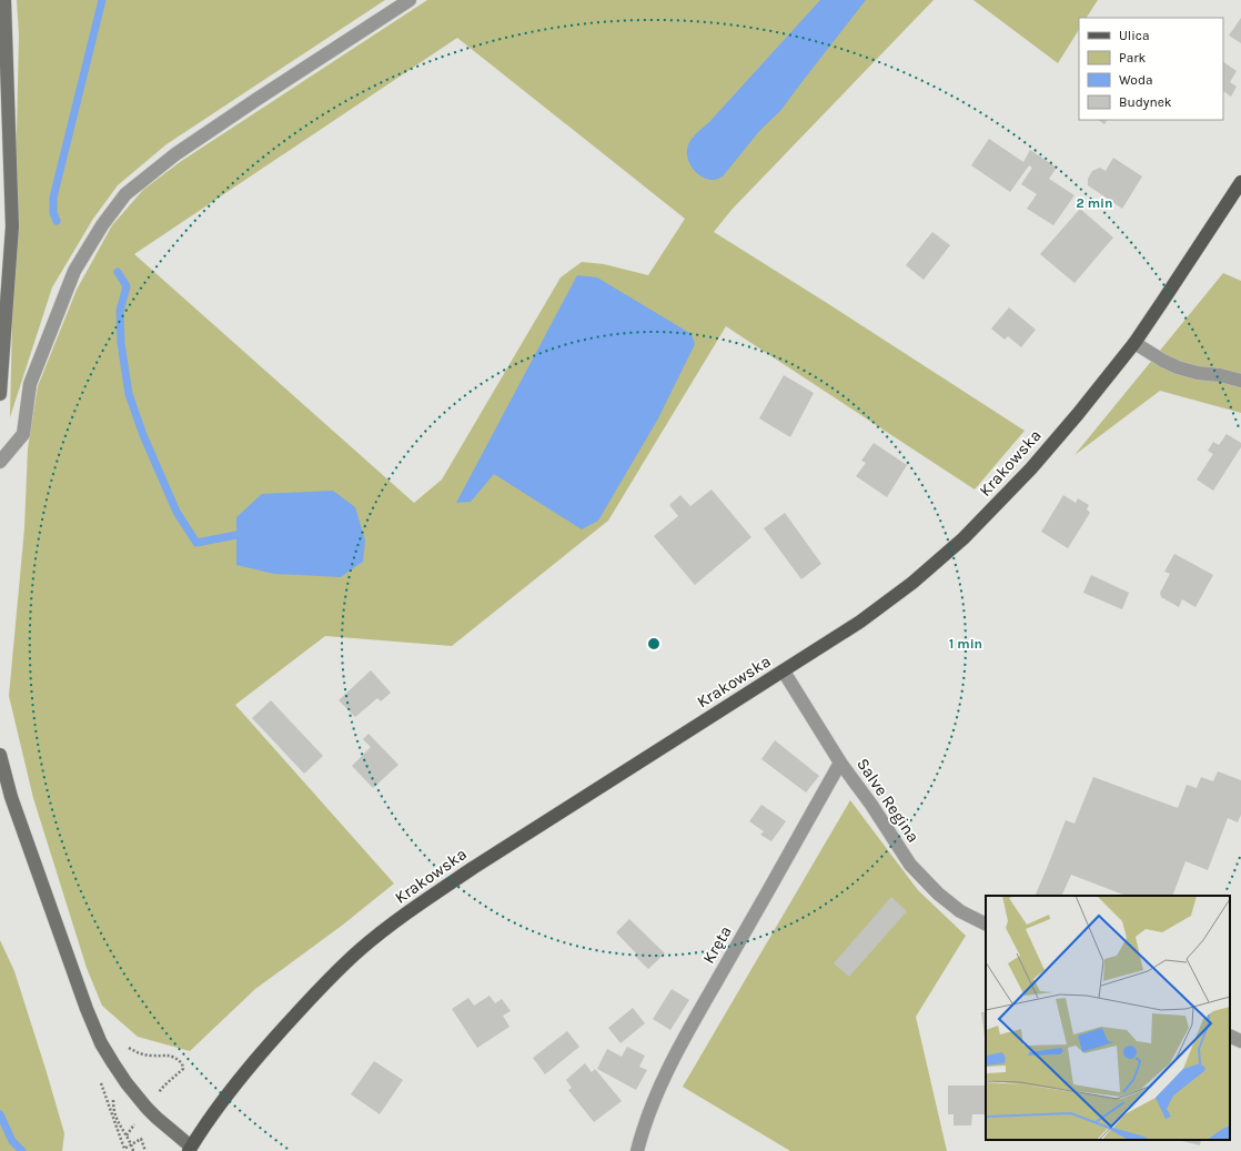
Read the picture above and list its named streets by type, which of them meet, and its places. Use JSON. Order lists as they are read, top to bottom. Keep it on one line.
{"streets":{"main road":["Krakowska"],"street":["Salve Regina","Kręta"]},"crossings":[["Krakowska","Salve Regina"],["Salve Regina","Kręta"]],"legend":["Ulica","Park","Woda","Budynek"],"rings":["2 min","1 min"]}
